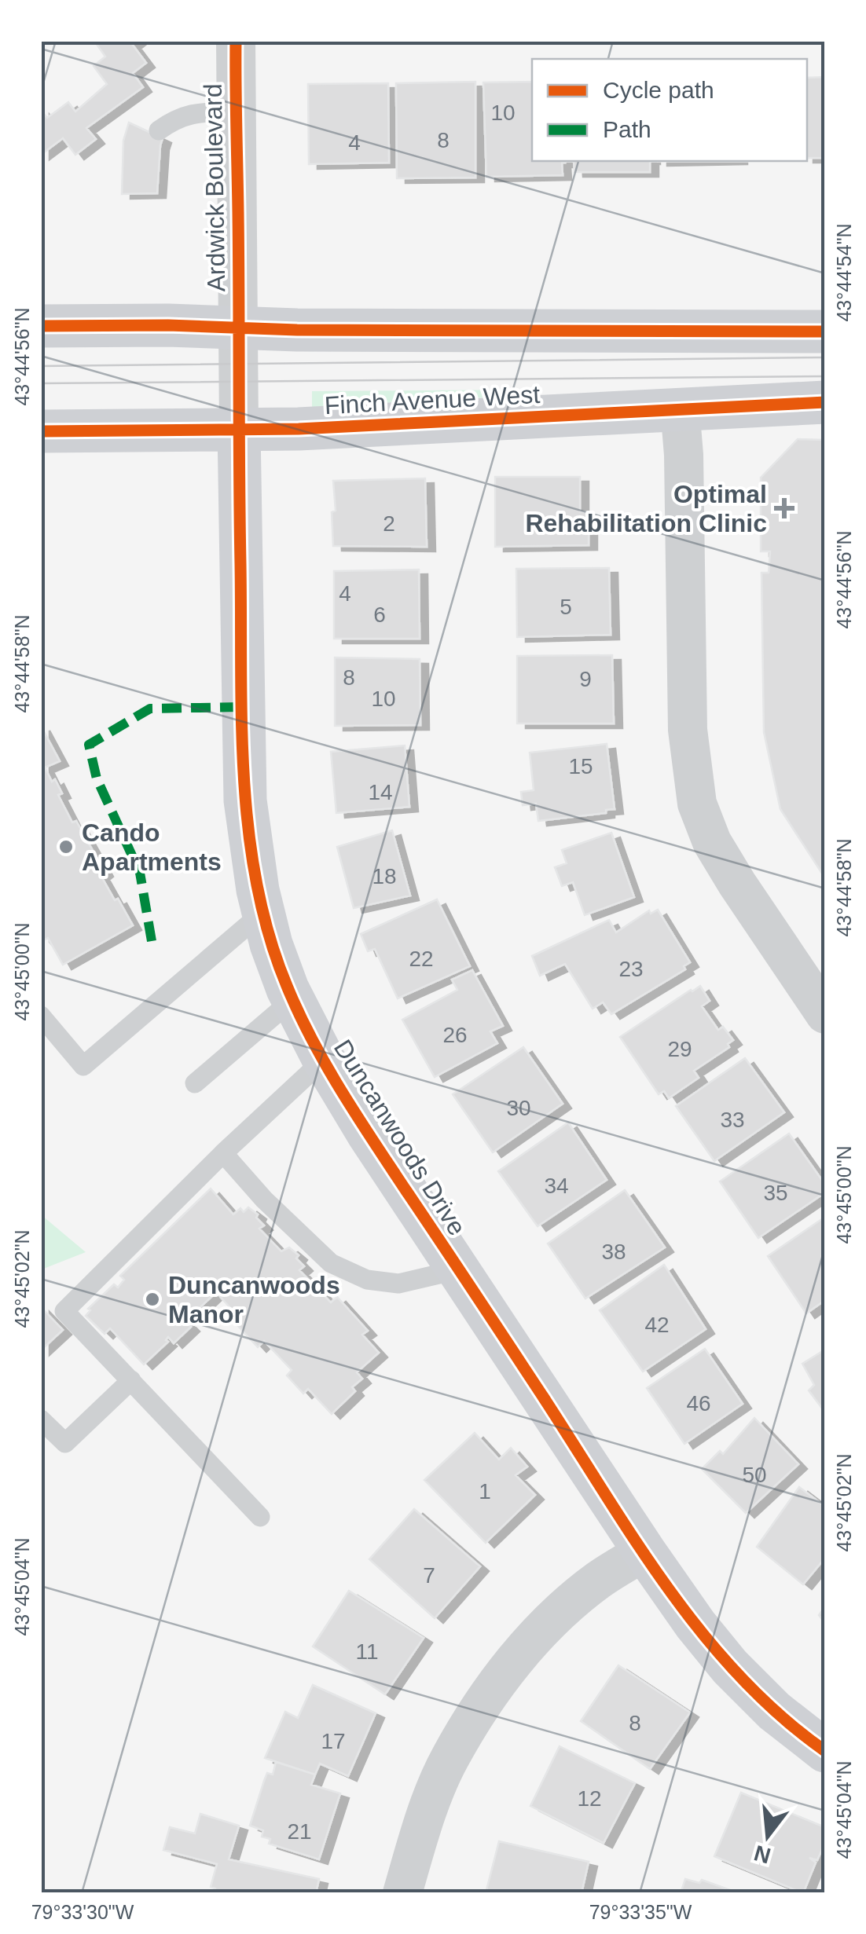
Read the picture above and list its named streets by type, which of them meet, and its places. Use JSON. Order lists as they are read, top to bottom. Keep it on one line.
{"streets":{"main road":["Finch Avenue West","Duncanwoods Drive"],"street":["Ardwick Boulevard"]},"crossings":[["Ardwick Boulevard","Finch Avenue West"],["Ardwick Boulevard","Duncanwoods Drive"],["Finch Avenue West","Duncanwoods Drive"]],"places":{"health":["Optimal Rehabilitation Clinic"],"other":["Cando Apartments","Duncanwoods Manor"]},"house_numbers":["10","8","4","2","4","5","6","8","9","10","15","14","18","22","23","26","29","30","33","34","35","38","42","46","50","1","7","11","8","17","12","21"],"legend":["Cycle path","Path"],"north":"bottom","coordinates":["43°44'54\"N","43°44'56\"N","43°44'58\"N","43°45'00\"N","43°45'02\"N","43°45'04\"N","79°33'30\"W","79°33'35\"W"]}
